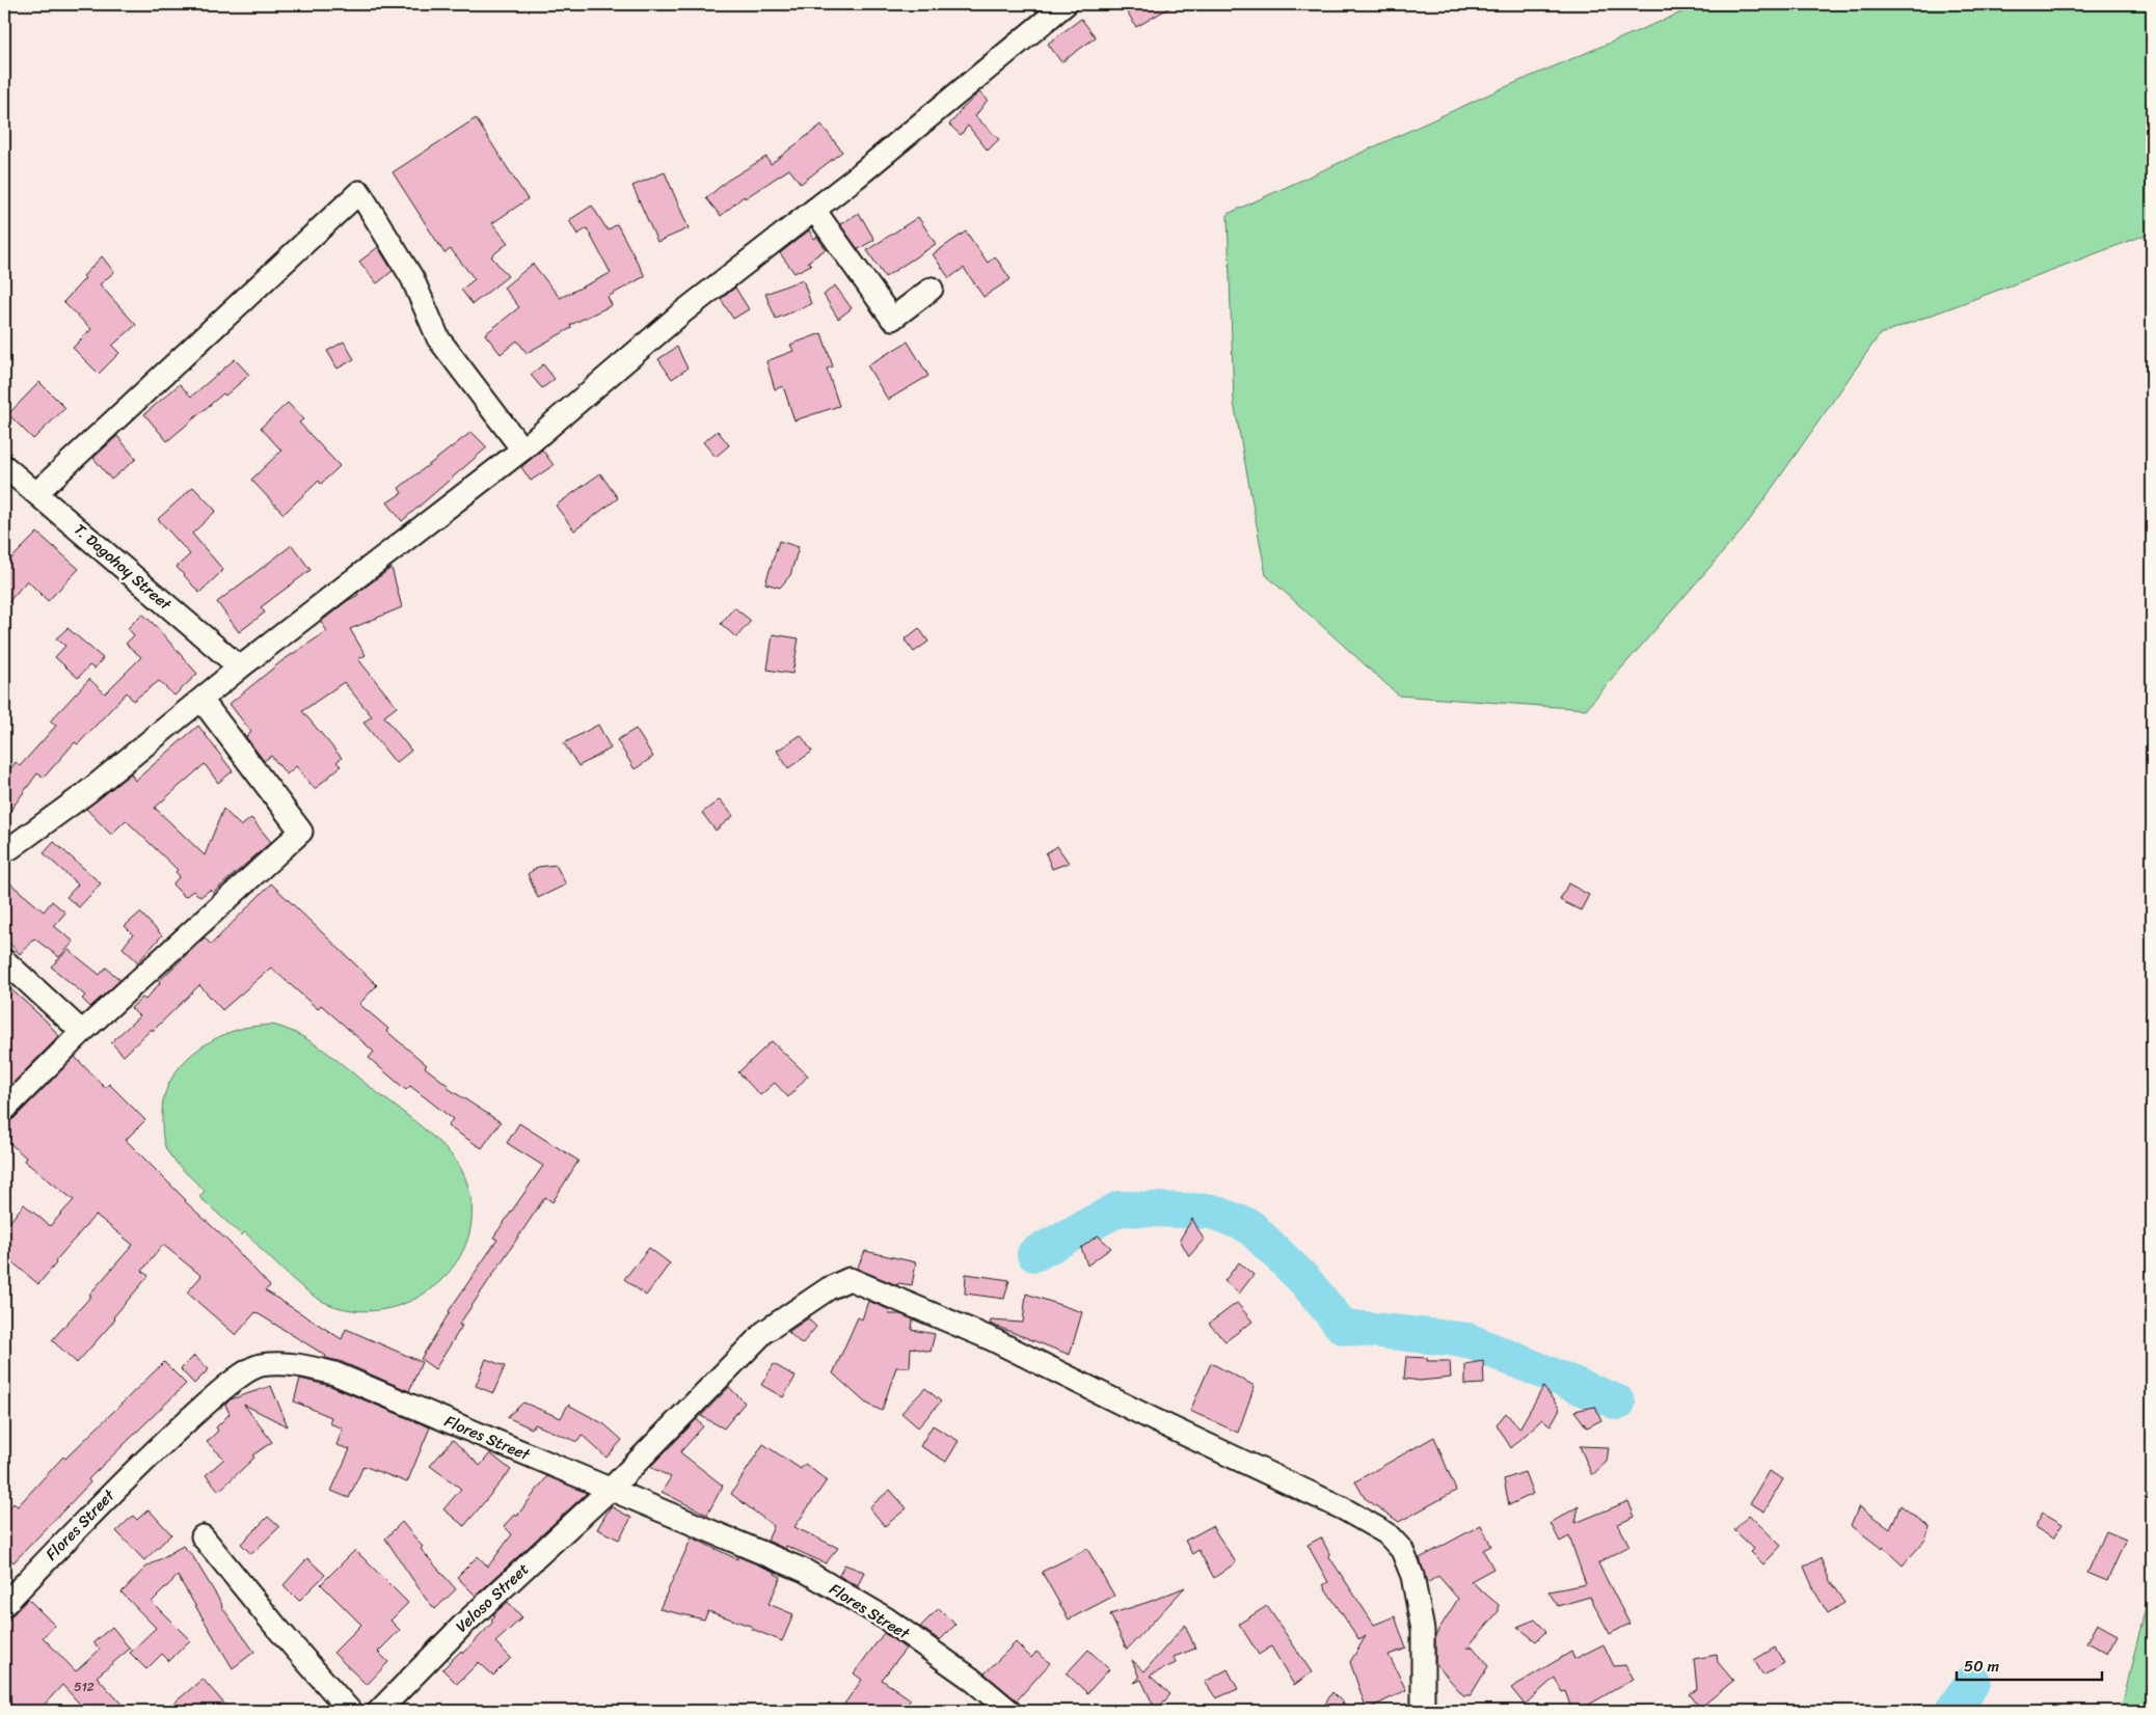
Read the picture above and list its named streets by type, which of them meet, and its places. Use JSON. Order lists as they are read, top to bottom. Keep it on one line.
{"streets":{"street":["T. Dagohoy Street","Flores Street","Veloso Street"]},"crossings":[["Flores Street","Veloso Street"]],"house_numbers":["512"],"scale_bar":"50 m"}
